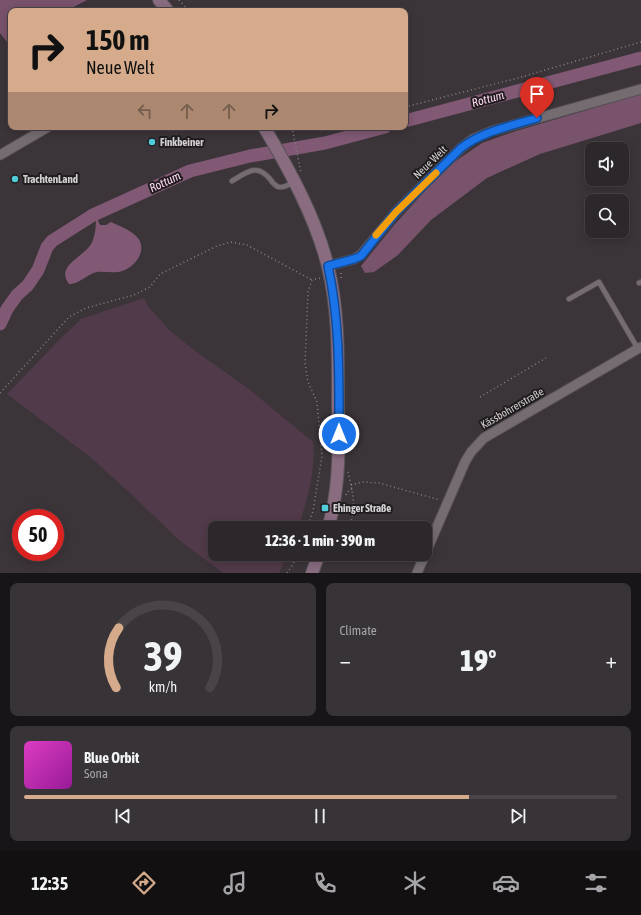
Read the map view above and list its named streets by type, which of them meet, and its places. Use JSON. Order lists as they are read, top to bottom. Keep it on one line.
{"streets":{"street":["Neue Welt","Kässbohrerstraße"]},"water":["Rottum"],"places":{"other":["Finkbeiner","TrachtenLand"],"transit":["Ehinger Straße"]},"page":{"turn":["150 m","Neue Welt"],"limit":"50","trip":"12:36 · 1 min · 390 m","tile":"Climate","heat":["−","19°","+"],"song":["Blue Orbit","Sona"],"tabs":"12:35","gauge":["39","km/h"]}}
